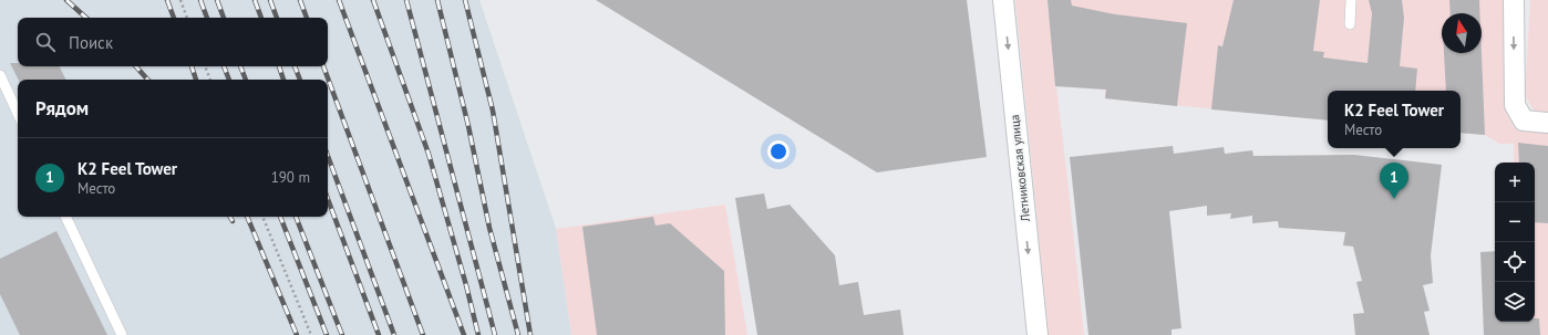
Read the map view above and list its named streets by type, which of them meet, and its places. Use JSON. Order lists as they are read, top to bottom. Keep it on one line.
{"streets":{"street":["Летниковская улица"]},"one_way":["Летниковская улица"],"north":"top","page":{"search":"Поиск","heading":"Рядом","popup":["К2 Feel Tower","Место"],"list":[{"mark":"1","name":"К2 Feel Tower","note":"Место","value":"190 m"}],"map_buttons":["+","−"],"pins":"1"}}
